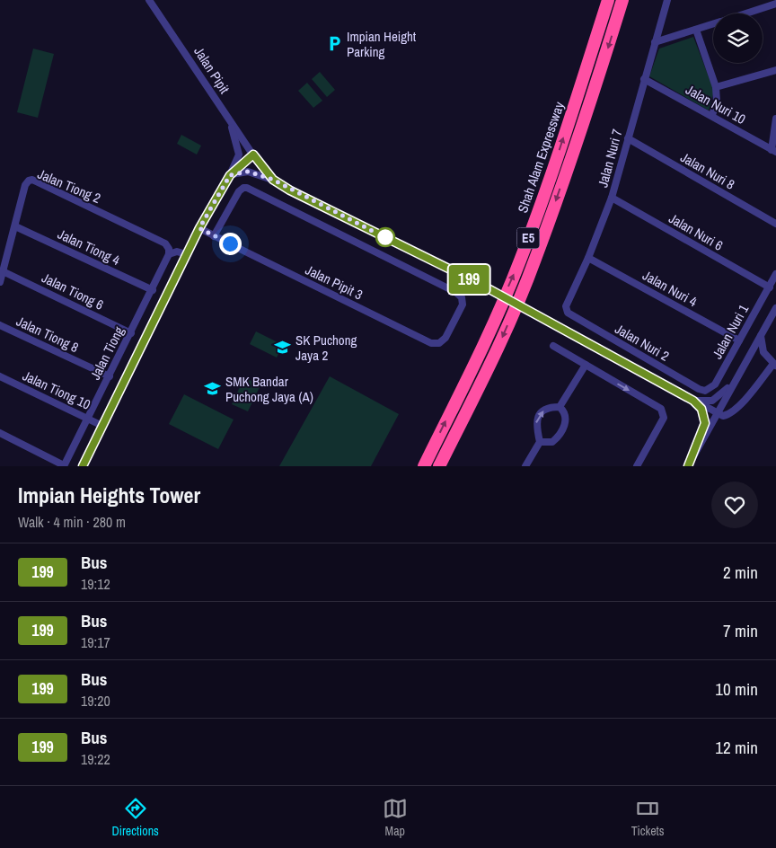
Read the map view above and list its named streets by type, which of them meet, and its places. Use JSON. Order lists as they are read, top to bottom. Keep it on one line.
{"streets":{"highway":["Shah Alam Expressway","E5"],"street":["Jalan Pipit","Jalan Nuri 10","Jalan Nuri 7","Jalan Nuri 8","Jalan Tiong 2","Jalan Nuri 6","Jalan Tiong 4","Jalan Pipit 3","Jalan Nuri 4","Jalan Tiong 6","Jalan Nuri 1","Jalan Tiong 8","Jalan Nuri 2","Jalan Tiong","Jalan Tiong 10"]},"crossings":[["Jalan Nuri 10","Jalan Nuri 7"],["Jalan Nuri 7","Jalan Nuri 8"],["Jalan Nuri 7","Jalan Nuri 6"],["Jalan Nuri 7","Jalan Nuri 4"],["Jalan Nuri 7","Jalan Nuri 2"],["Jalan Tiong 2","Jalan Tiong 4"],["Jalan Tiong 2","Jalan Tiong 6"],["Jalan Tiong 2","Jalan Tiong"],["Jalan Nuri 6","Jalan Nuri 1"],["Jalan Tiong 4","Jalan Tiong"],["Jalan Nuri 4","Jalan Nuri 1"],["Jalan Tiong 6","Jalan Tiong"],["Jalan Nuri 1","Jalan Nuri 2"],["Jalan Tiong 8","Jalan Tiong"],["Jalan Tiong","Jalan Tiong 10"]],"places":{"parking":["Impian Height Parking"],"school or university":["SK Puchong Jaya 2","SMK Bandar Puchong Jaya (A)"]},"lines":["bus line 199"],"page":{"on_map":"199","heading":["Impian Heights Tower","Walk · 4 min · 280 m"],"list":[{"mark":"199","name":"Bus","note":"19:12","value":"2 min"},{"mark":"199","name":"Bus","note":"19:17","value":"7 min"},{"mark":"199","name":"Bus","note":"19:20","value":"10 min"},{"mark":"199","name":"Bus","note":"19:22","value":"12 min"}],"tabs":["Directions","Map","Tickets"]}}
